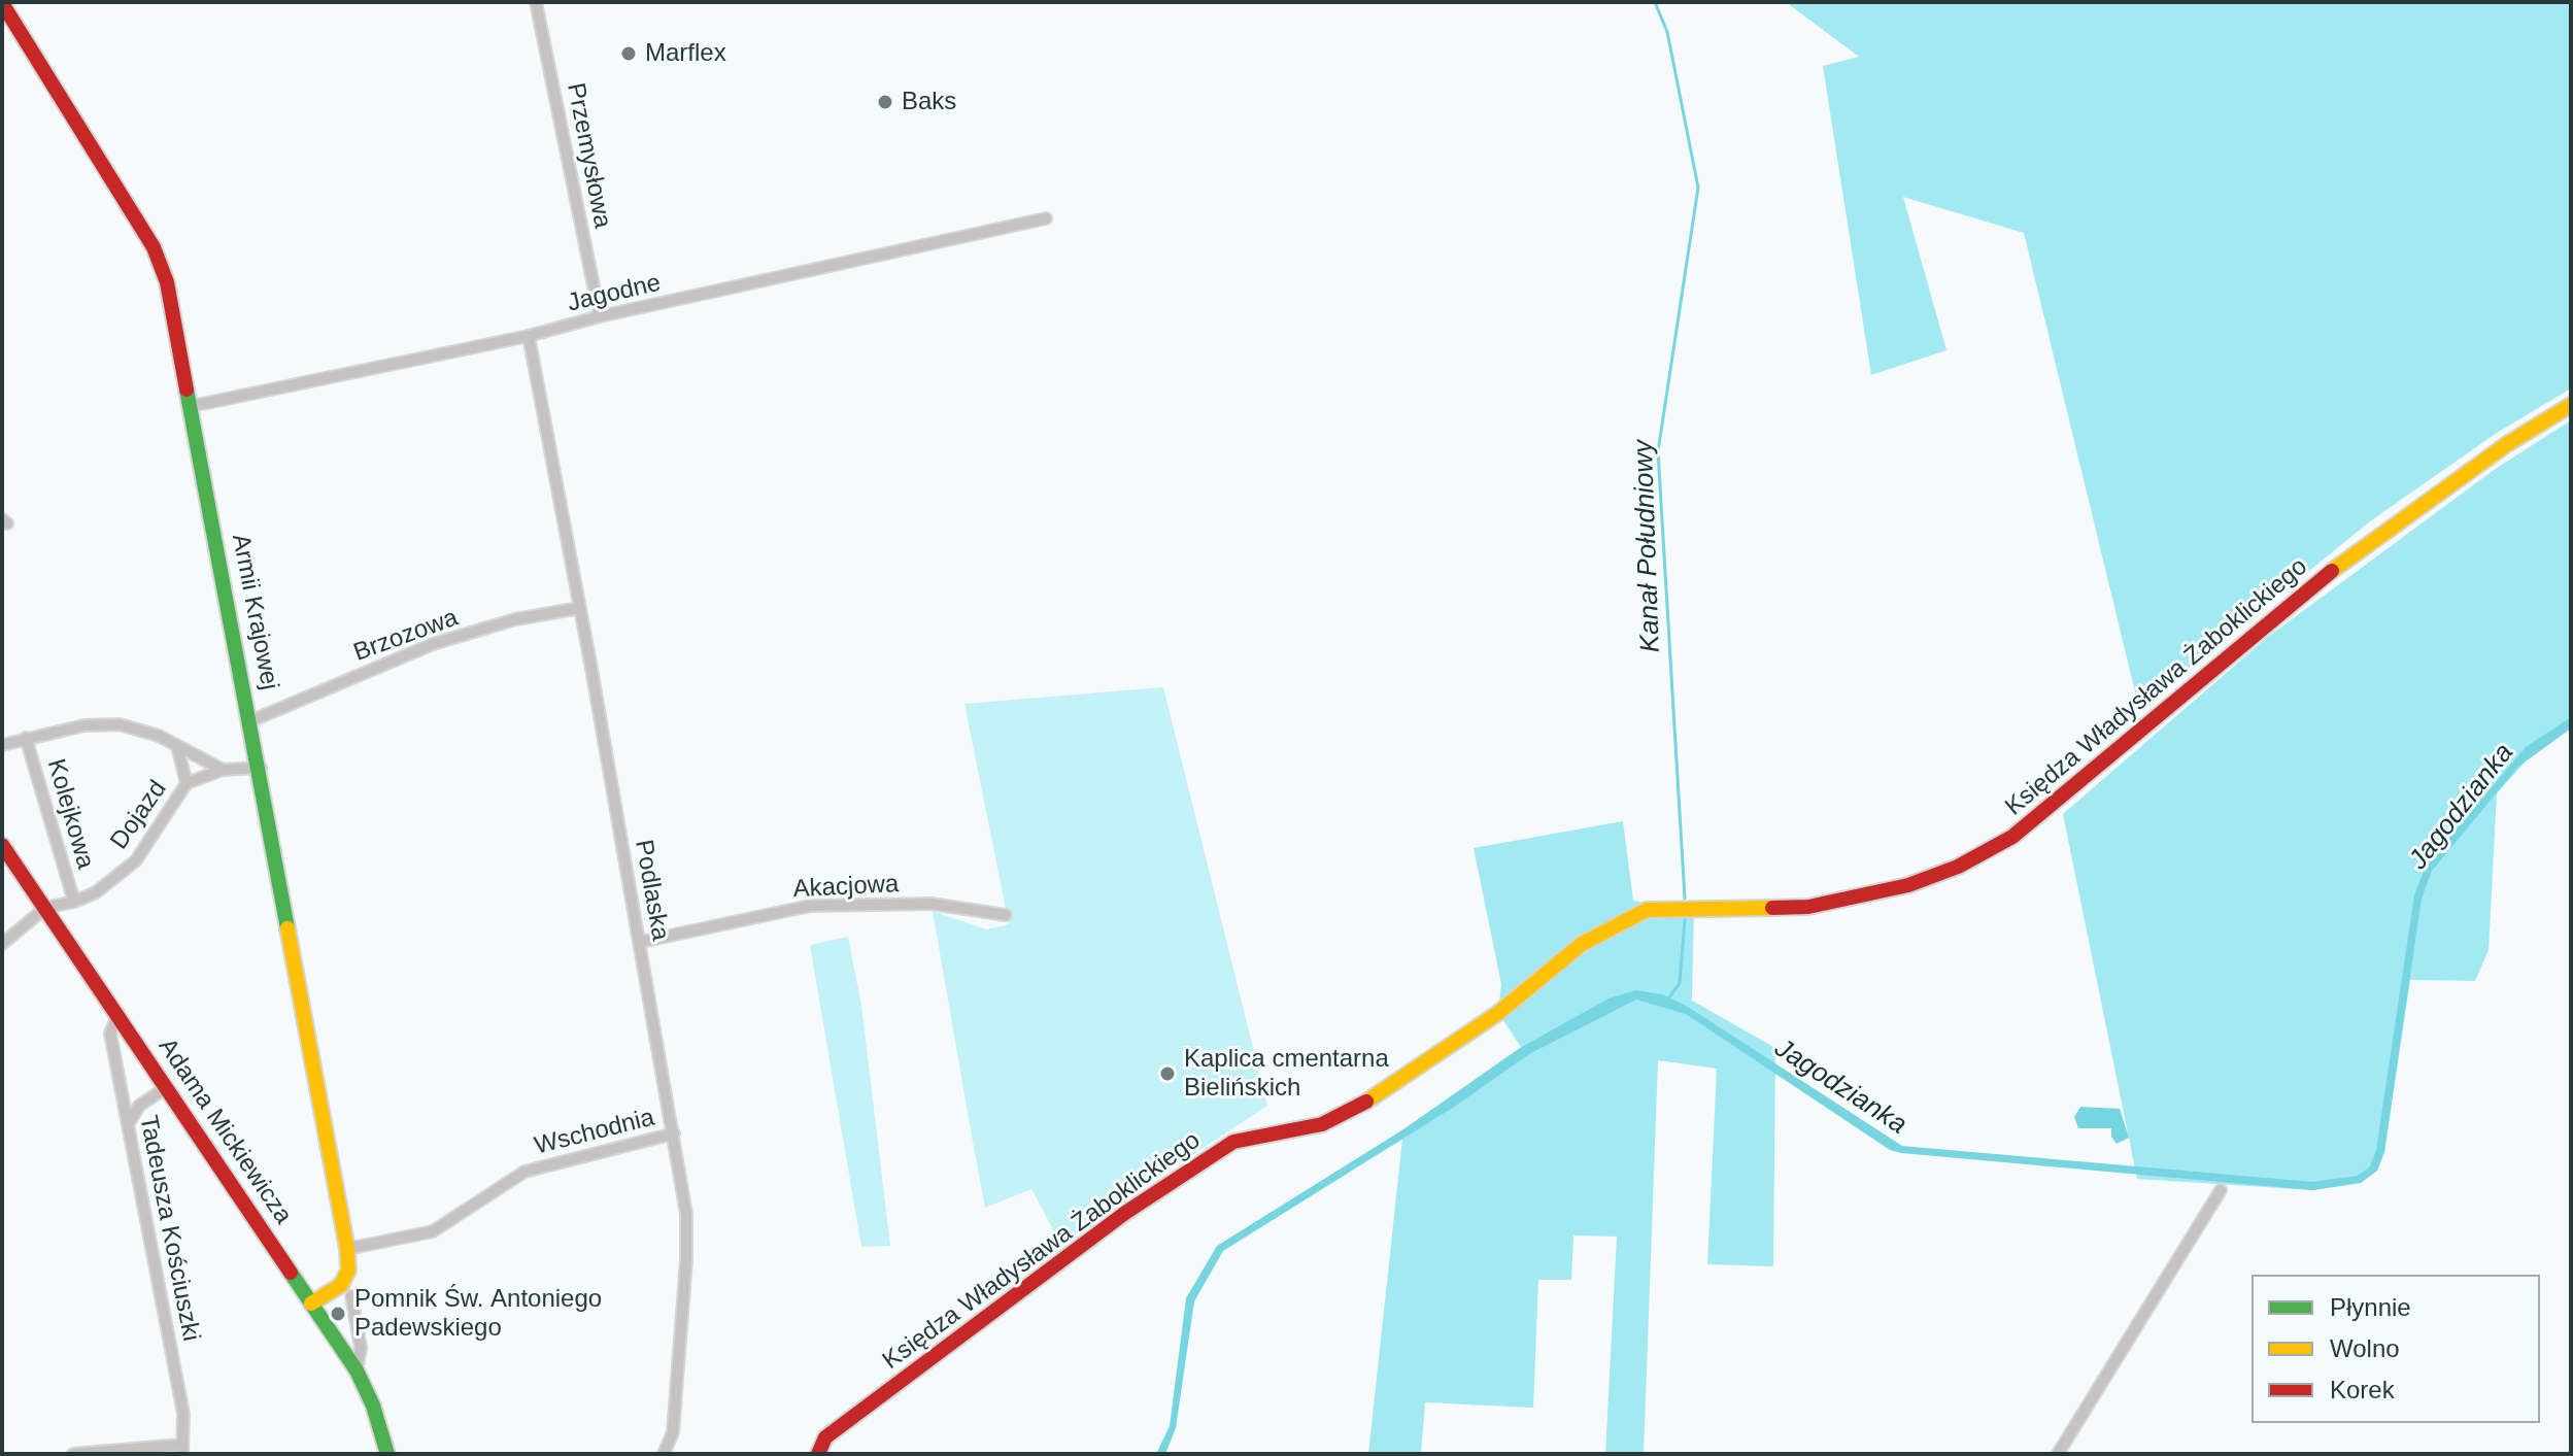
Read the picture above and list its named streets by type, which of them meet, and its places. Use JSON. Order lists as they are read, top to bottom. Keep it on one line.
{"streets":{"street":["Przemysłowa","Jagodne","Armii Krajowej","Brzozowa","Księdza Władysława Żaboklickiego","Kolejkowa","Dojazd","Akacjowa","Podlaska","Adama Mickiewicza","Wschodnia","Tadeusza Kościuszki"]},"crossings":[["Przemysłowa","Jagodne"],["Jagodne","Armii Krajowej"],["Jagodne","Podlaska"],["Armii Krajowej","Brzozowa"],["Armii Krajowej","Dojazd"],["Armii Krajowej","Adama Mickiewicza"],["Armii Krajowej","Wschodnia"],["Brzozowa","Podlaska"],["Kolejkowa","Dojazd"],["Dojazd","Adama Mickiewicza"],["Akacjowa","Podlaska"],["Podlaska","Wschodnia"],["Adama Mickiewicza","Tadeusza Kościuszki"]],"water":["Kanał Południowy","Jagodzianka"],"places":["Marflex","Baks","Kaplica cmentarna Bielińskich","Pomnik Św. Antoniego Padewskiego"],"legend":["Płynnie","Wolno","Korek"]}
